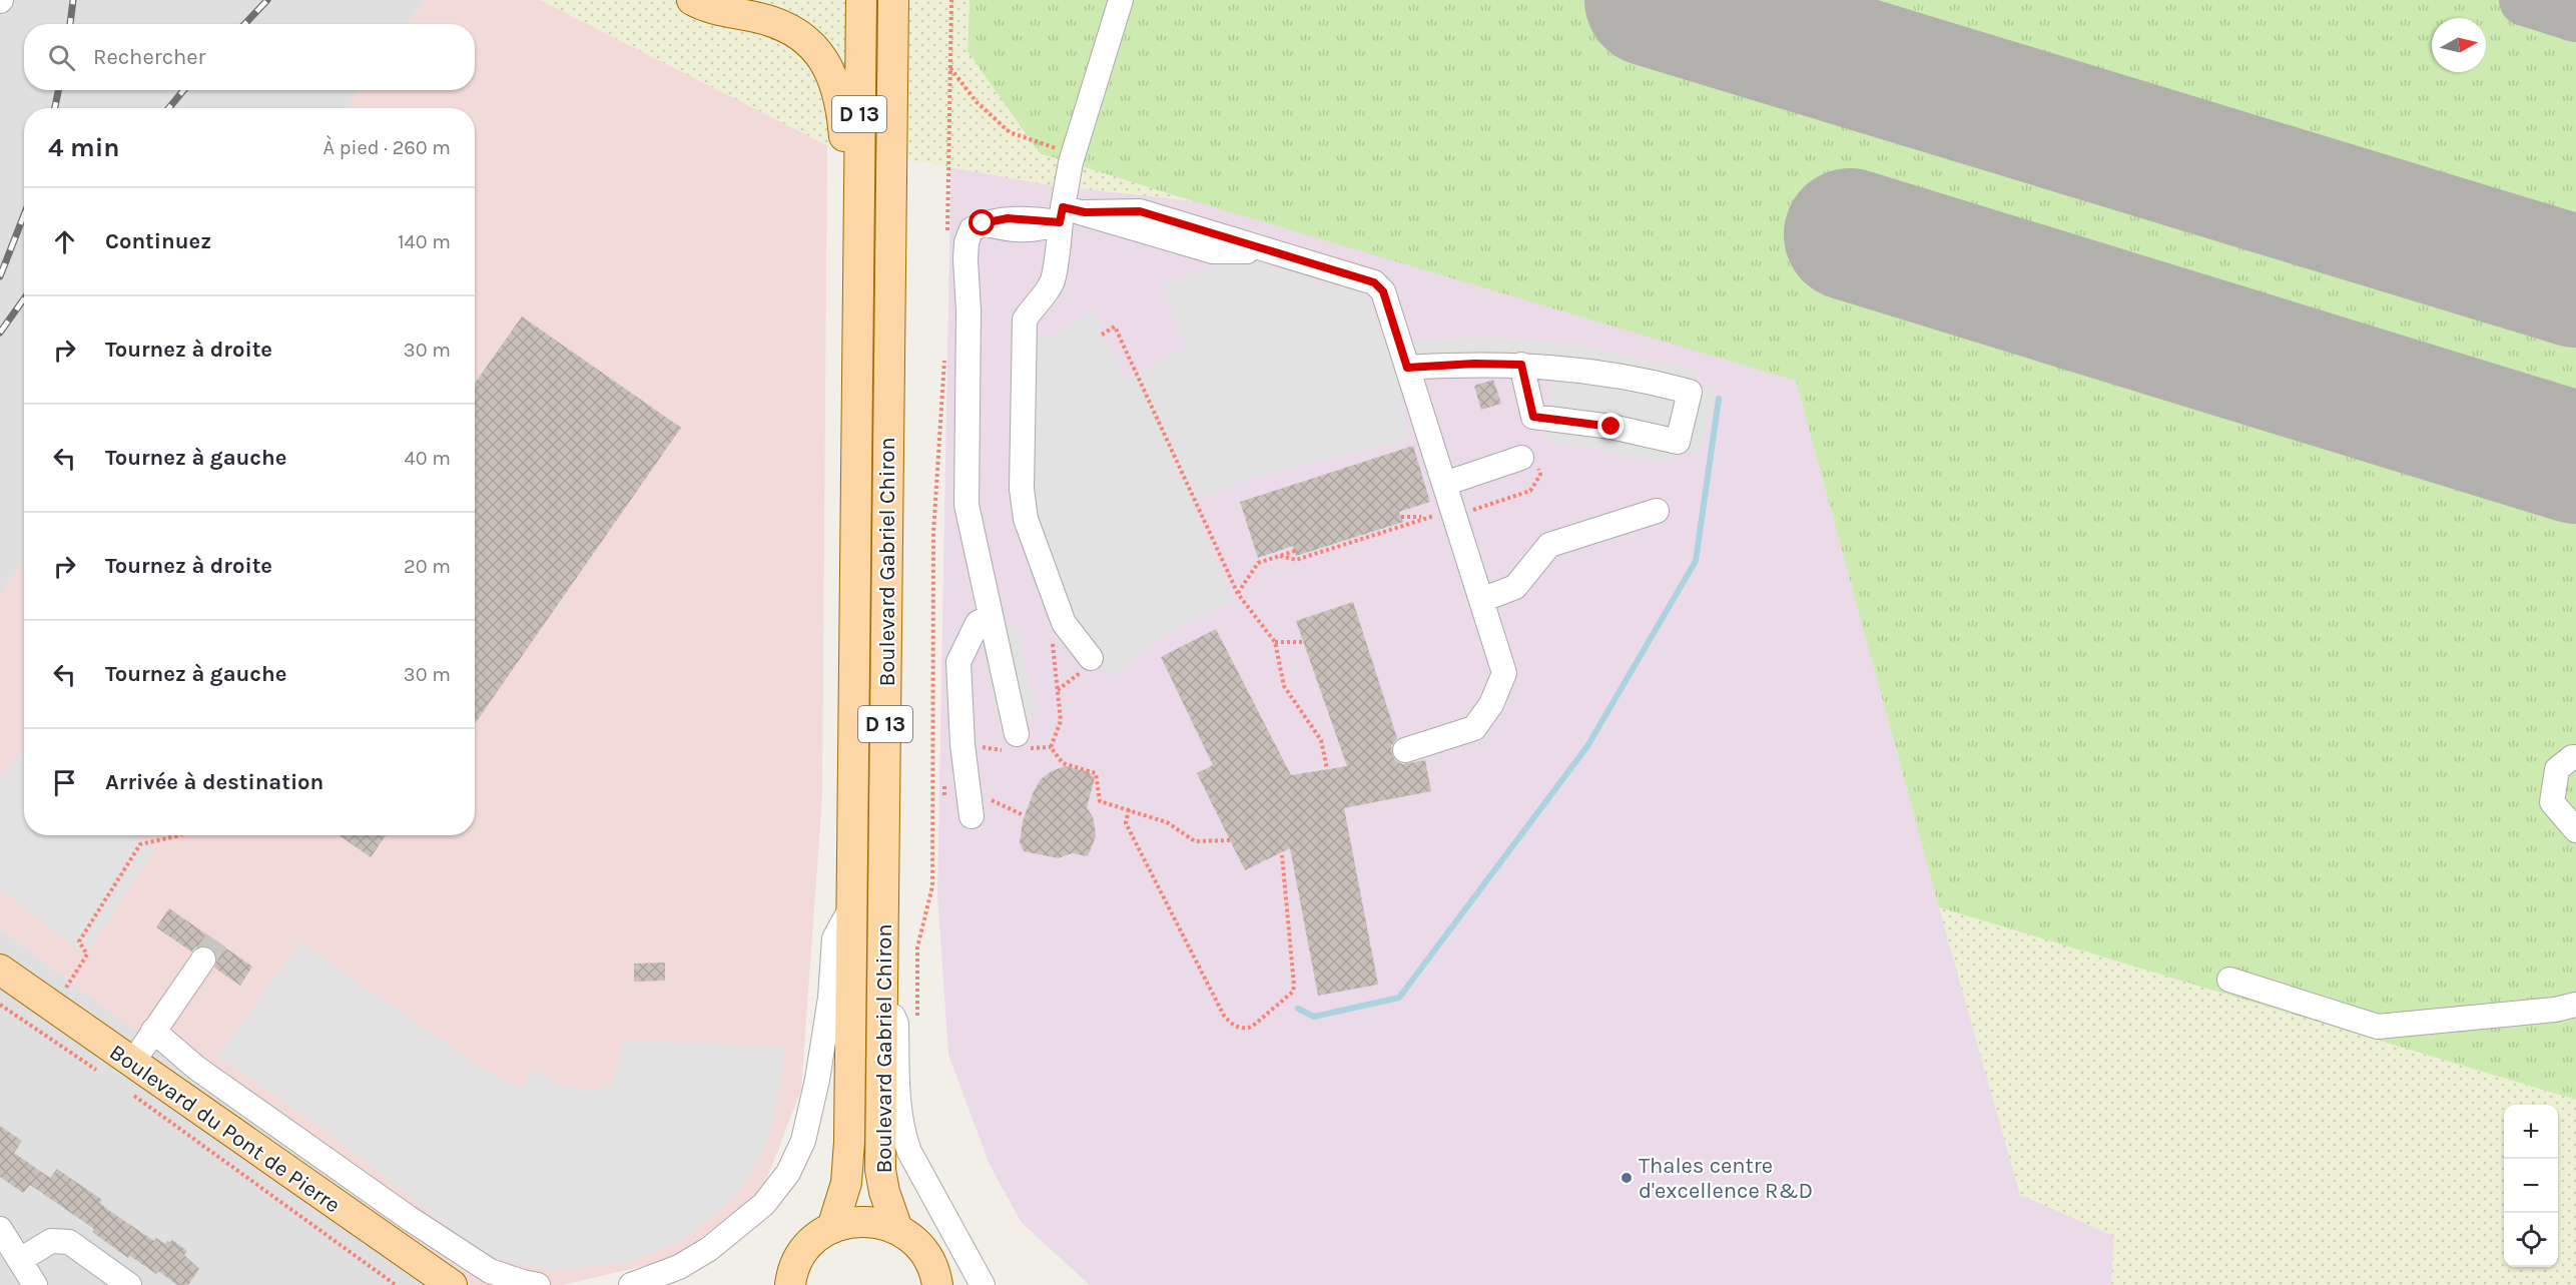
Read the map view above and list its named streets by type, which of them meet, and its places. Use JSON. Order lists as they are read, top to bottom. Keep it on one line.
{"streets":{"main road":["D 13","Boulevard Gabriel Chiron","Boulevard du Pont de Pierre"]},"places":["Thales centre d'excellence R&D"],"north":"right","page":{"search":"Rechercher","heading":["4 min","À pied · 260 m"],"list":[["Continuez","140 m"],["Tournez à droite","30 m"],["Tournez à gauche","40 m"],["Tournez à droite","20 m"],["Tournez à gauche","30 m"],"Arrivée à destination"],"map_buttons":["+","−"]}}
